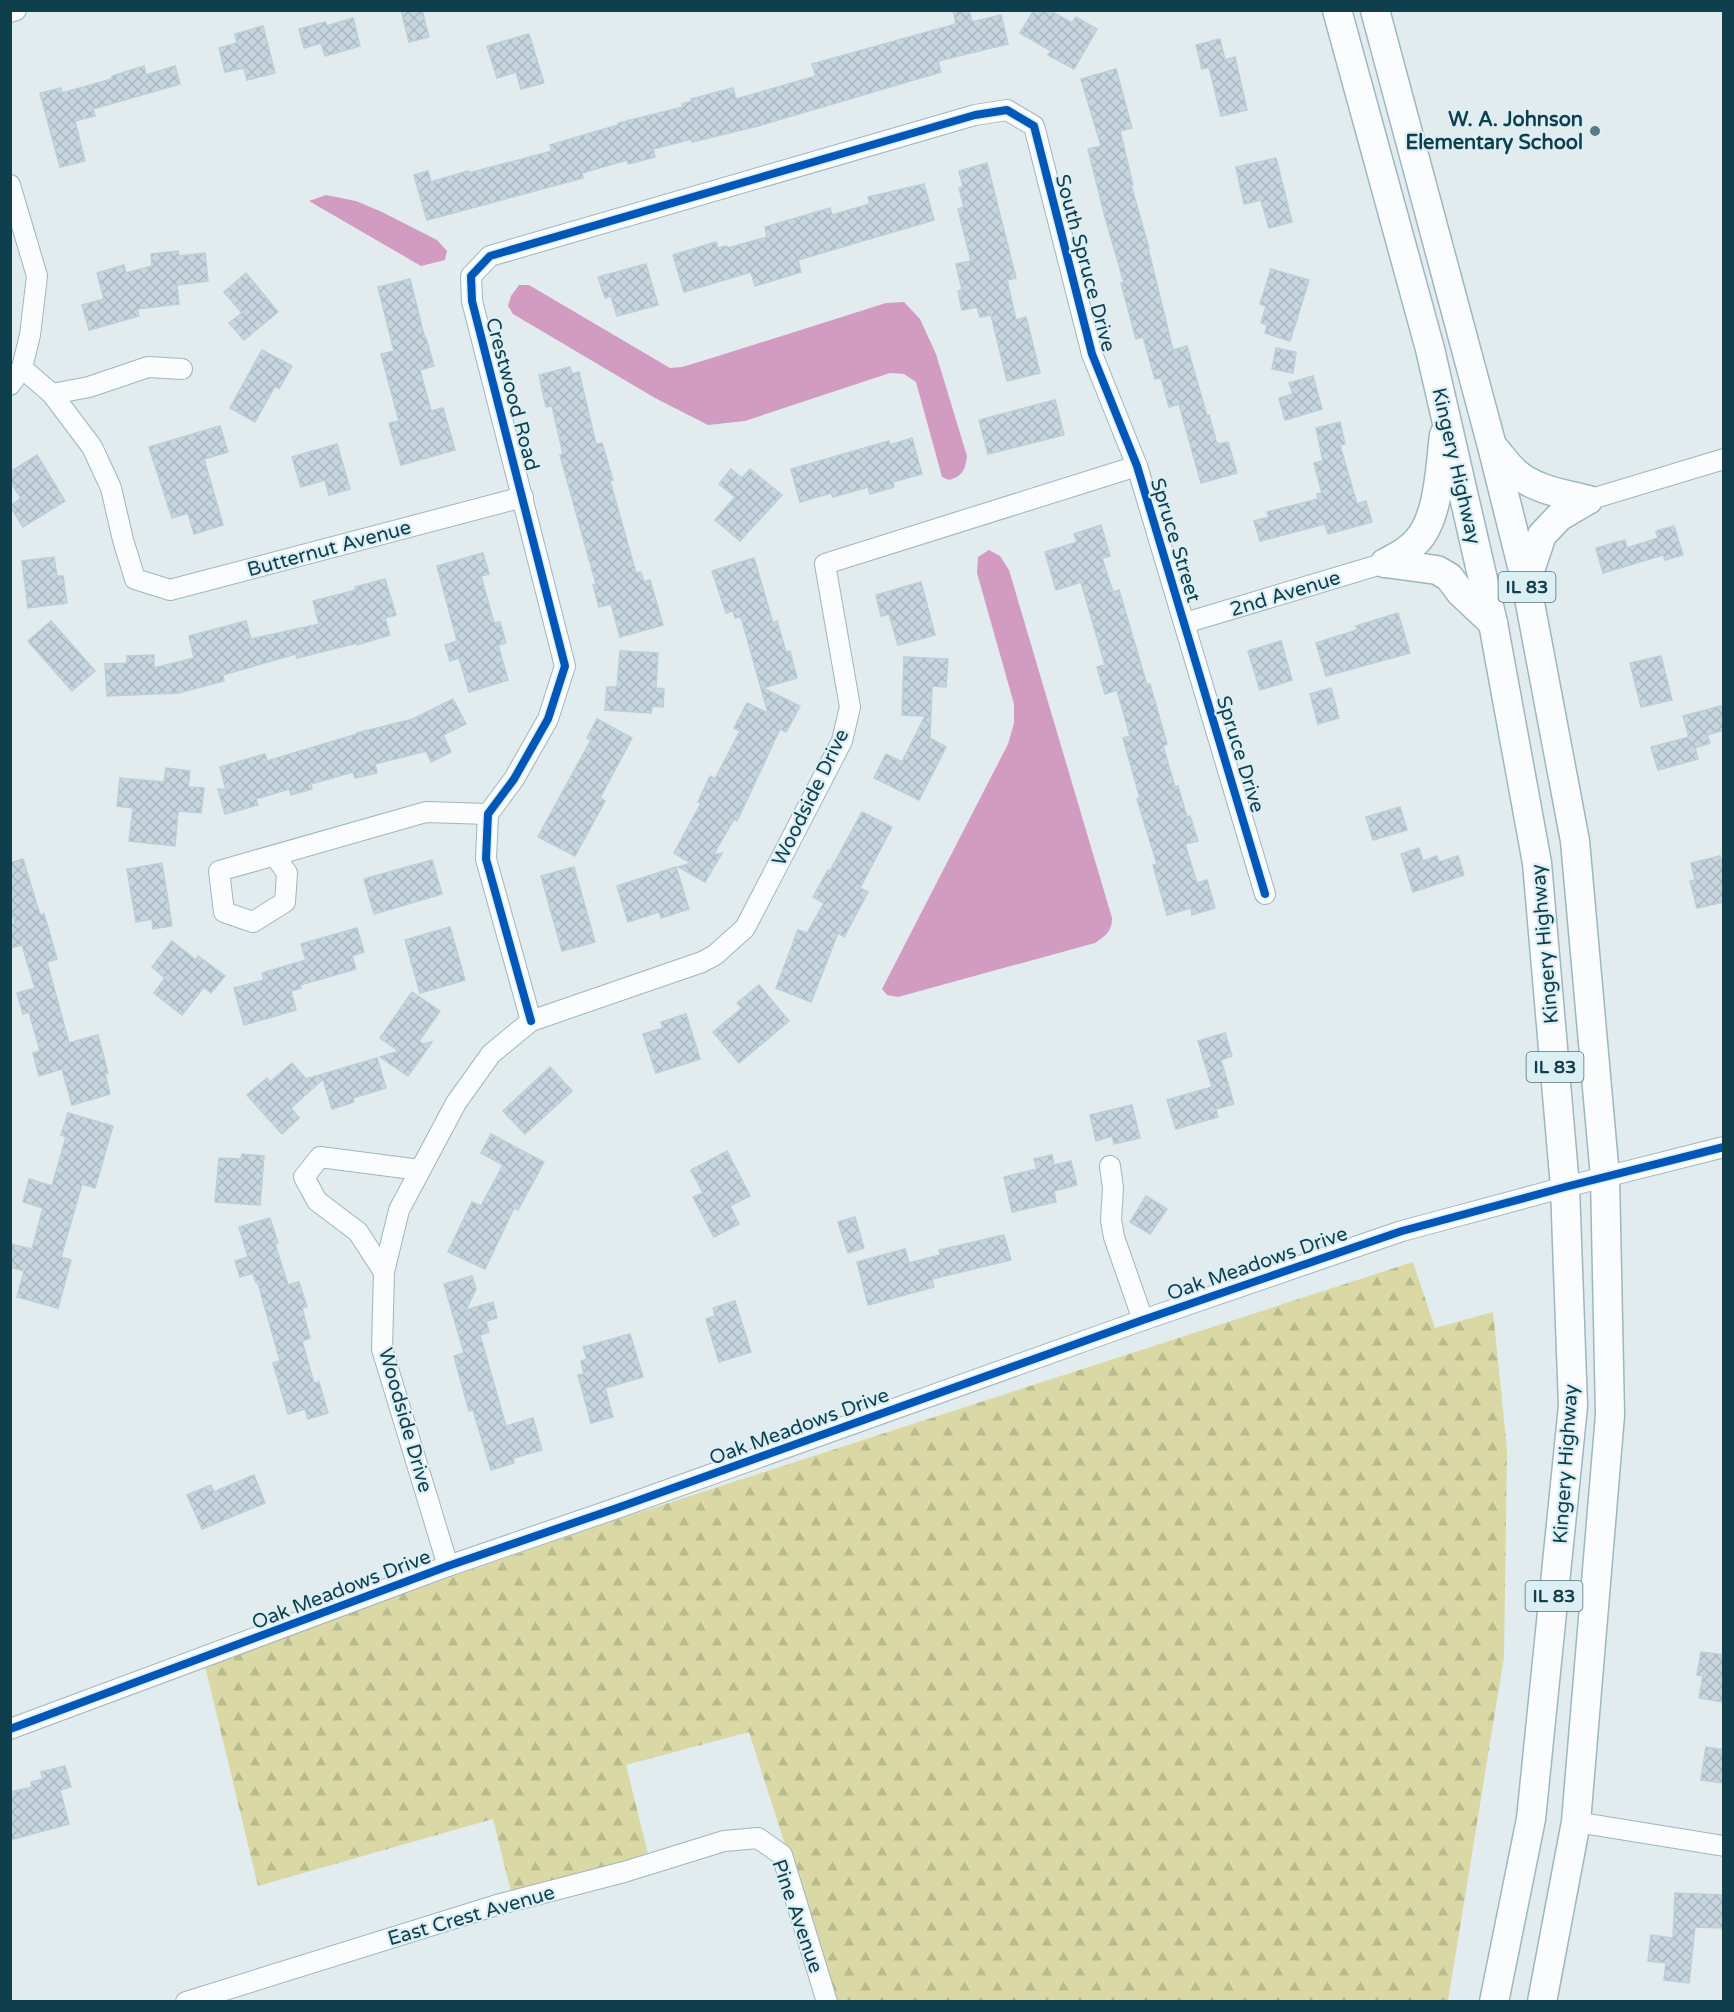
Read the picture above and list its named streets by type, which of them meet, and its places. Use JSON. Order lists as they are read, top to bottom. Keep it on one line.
{"streets":{"highway":["Kingery Highway","IL 83"],"street":["South Spruce Drive","Crestwood Road","Spruce Street","Butternut Avenue","2nd Avenue","Spruce Drive","Woodside Drive","Oak Meadows Drive","East Crest Avenue","Pine Avenue"]},"crossings":[["South Spruce Drive","Crestwood Road"],["South Spruce Drive","Spruce Street"],["South Spruce Drive","Woodside Drive"],["Crestwood Road","Butternut Avenue"],["Kingery Highway","Oak Meadows Drive"],["Spruce Street","2nd Avenue"],["Spruce Street","Spruce Drive"],["Spruce Street","Woodside Drive"],["2nd Avenue","Spruce Drive"],["Woodside Drive","Oak Meadows Drive"],["East Crest Avenue","Pine Avenue"]],"places":["W. A. Johnson Elementary School"]}
